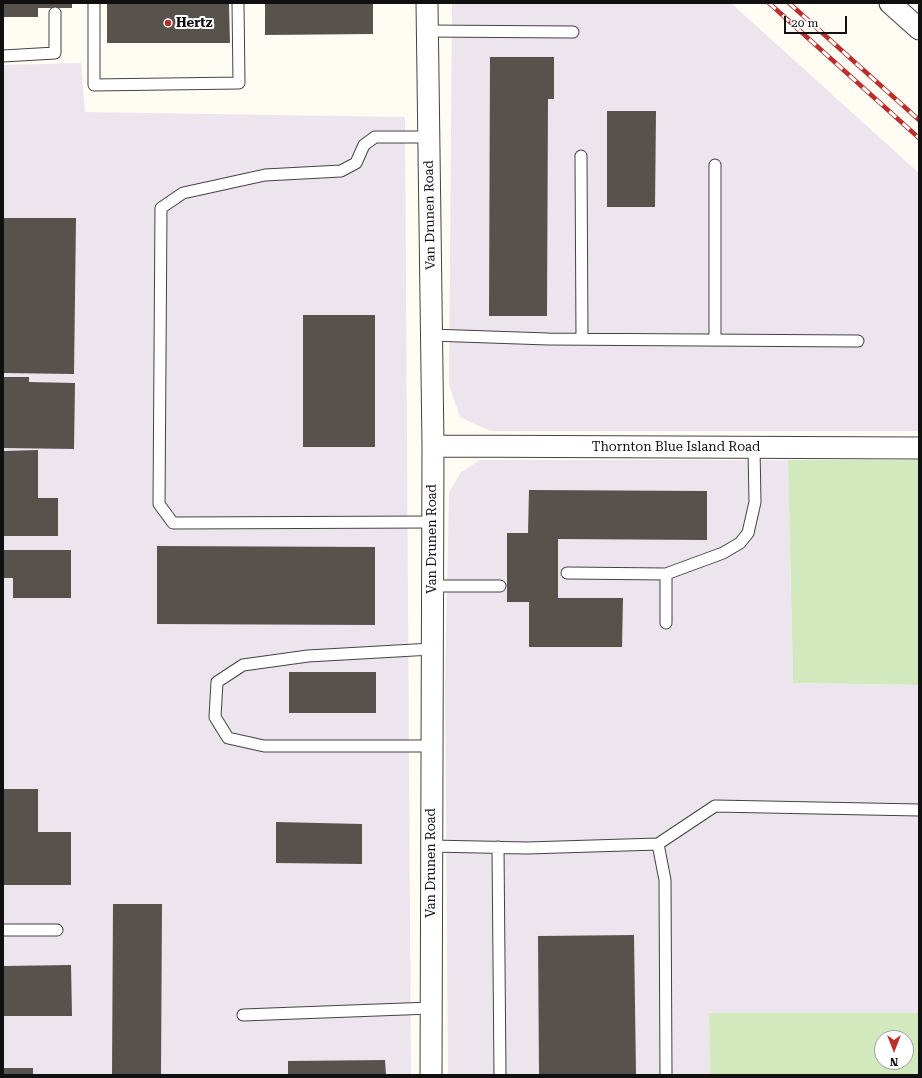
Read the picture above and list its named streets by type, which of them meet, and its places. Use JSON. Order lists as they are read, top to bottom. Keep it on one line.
{"streets":{"street":["Van Drunen Road","Thornton Blue Island Road"]},"crossings":[["Van Drunen Road","Thornton Blue Island Road"]],"places":["Hertz"],"scale_bar":"20 m","north":"bottom"}
